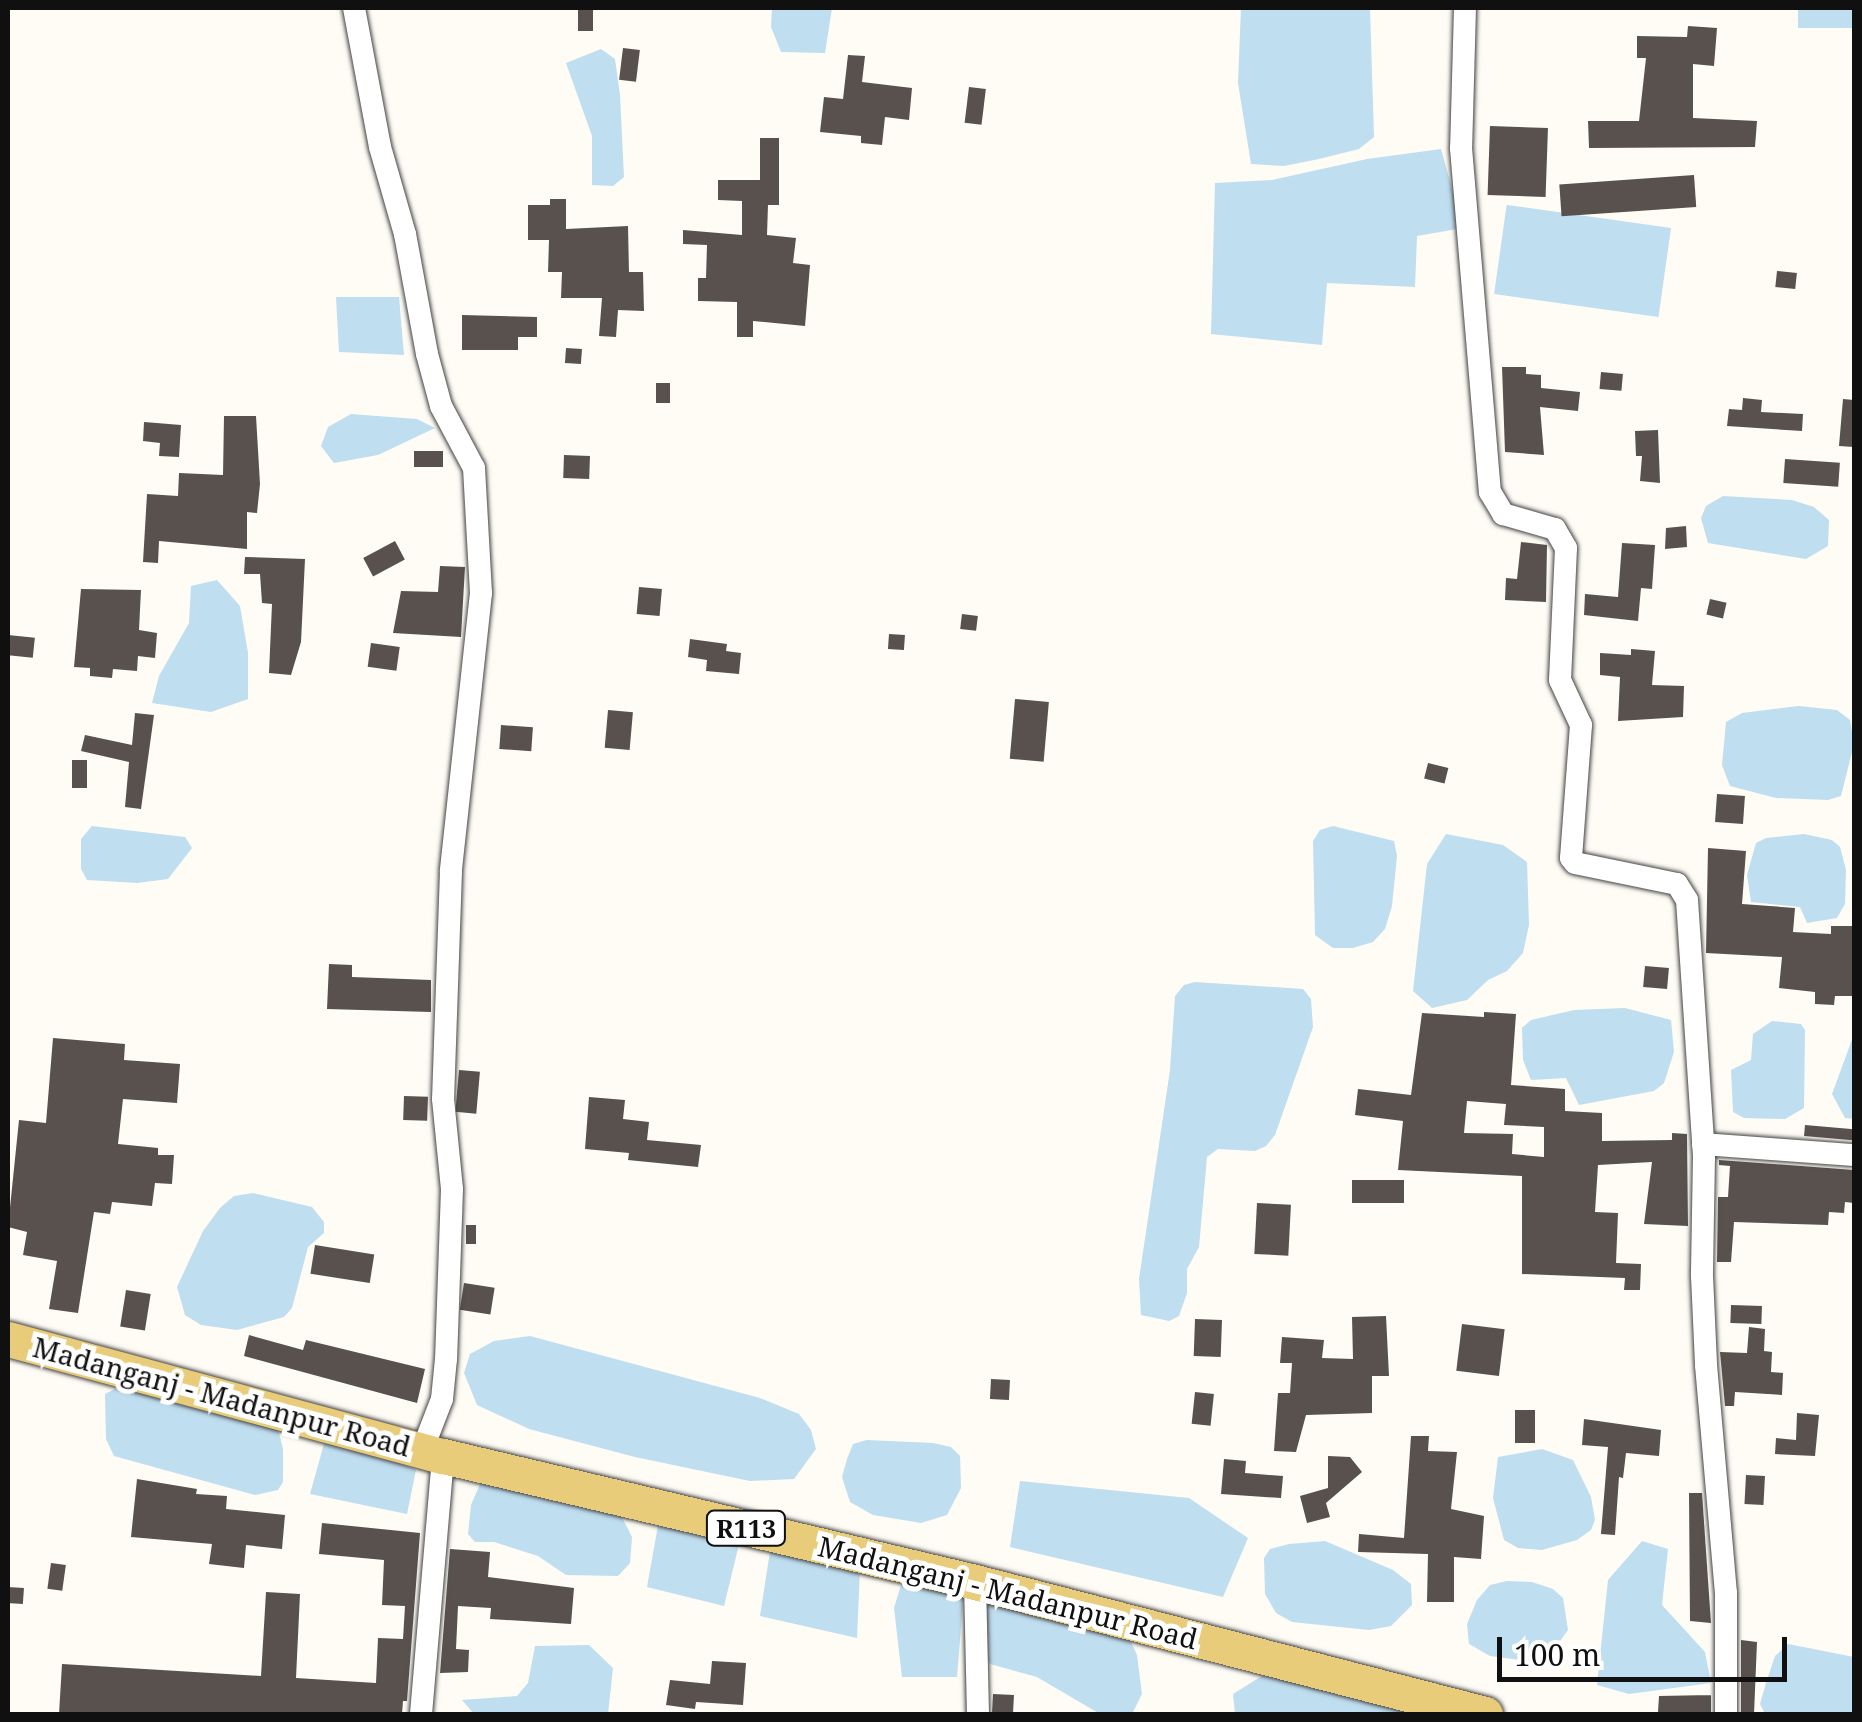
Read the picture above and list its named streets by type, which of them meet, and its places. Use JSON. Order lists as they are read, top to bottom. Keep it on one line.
{"streets":{"main road":["Madanganj - Madanpur Road","R113"]},"scale_bar":"100 m"}
